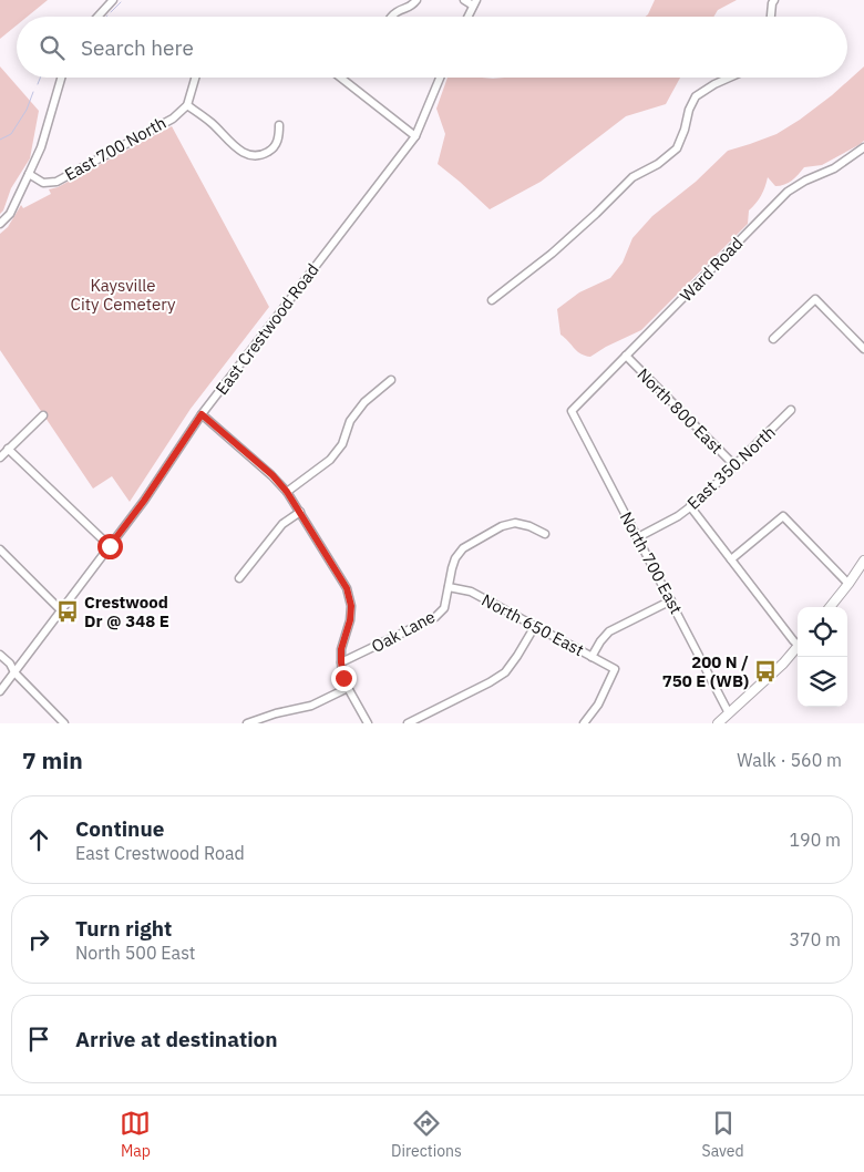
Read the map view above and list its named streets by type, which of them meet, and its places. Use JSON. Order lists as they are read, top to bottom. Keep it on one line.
{"streets":{"street":["East 700 North","Ward Road","East Crestwood Road","North 800 East","East 350 North","North 700 East","North 650 East","Oak Lane"]},"crossings":[["Ward Road","North 800 East"],["Ward Road","North 700 East"],["North 800 East","East 350 North"],["East 350 North","North 700 East"],["North 700 East","North 650 East"],["North 650 East","Oak Lane"]],"parks":["Kaysville City Cemetery"],"places":{"bus stop":["Crestwood Dr @ 348 E","200 N / 750 E (WB)"]},"page":{"search":"Search here","heading":["7 min","Walk · 560 m"],"list":[["Continue","East Crestwood Road","190 m"],["Turn right","North 500 East","370 m"],"Arrive at destination"],"nav":["Map","Directions","Saved"]}}
